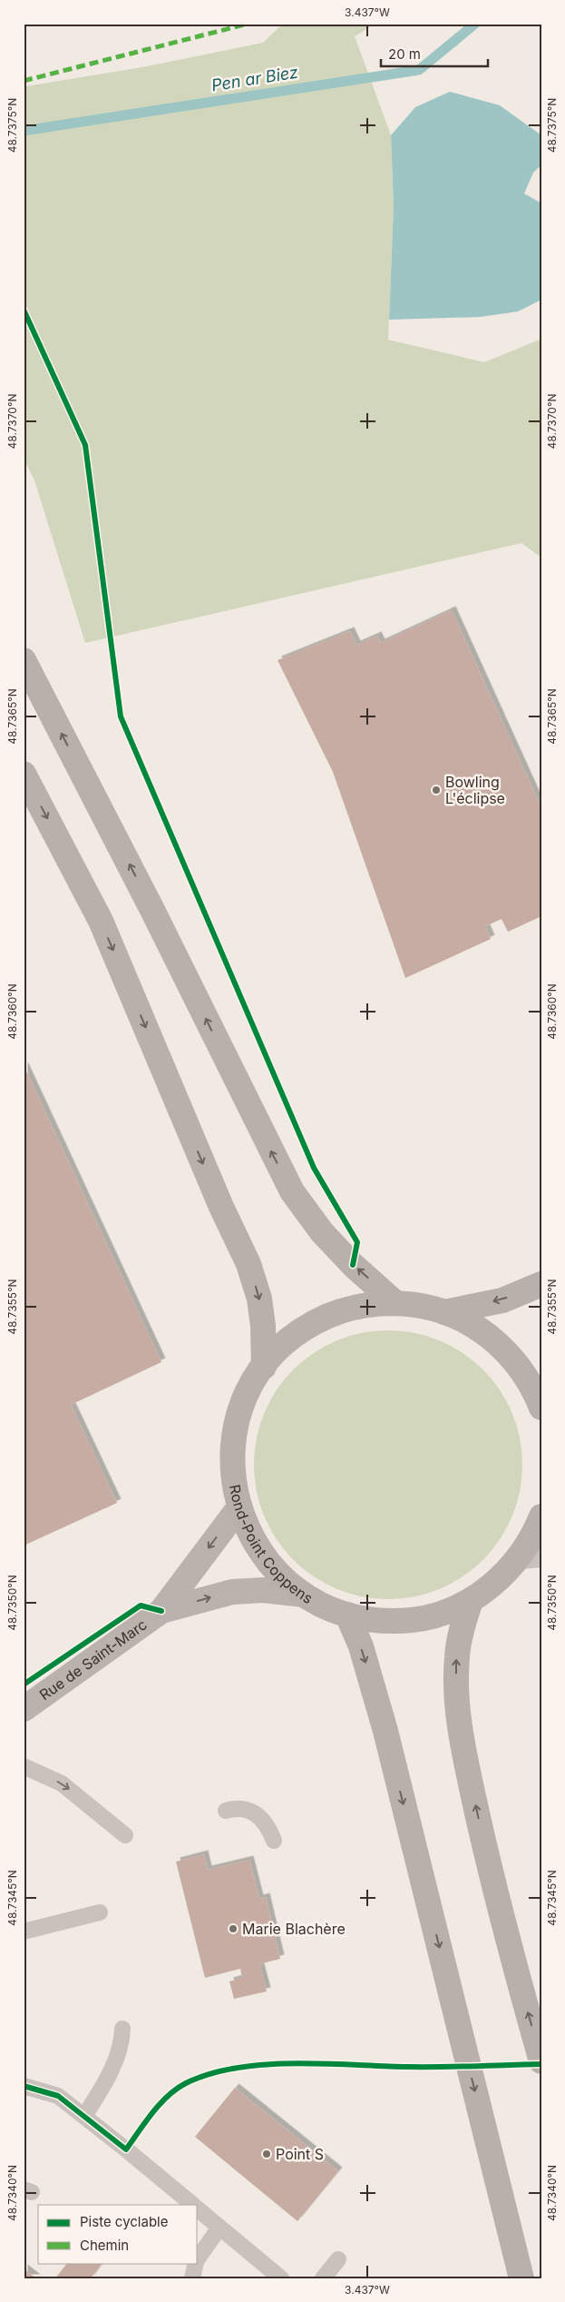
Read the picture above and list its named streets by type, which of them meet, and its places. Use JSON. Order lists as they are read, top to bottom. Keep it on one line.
{"streets":{"main road":["Rond-Point Coppens","Rue de Saint-Marc"]},"crossings":[["Rond-Point Coppens","Rue de Saint-Marc"]],"water":["Pen ar Biez"],"places":["Bowling L'éclipse","Marie Blachère","Point S"],"legend":["Piste cyclable","Chemin"],"scale_bar":"20 m","coordinates":["3.437°W","48.7375°N","48.7370°N","48.7365°N","48.7360°N","48.7355°N","48.7350°N","48.7345°N","48.7340°N"]}
